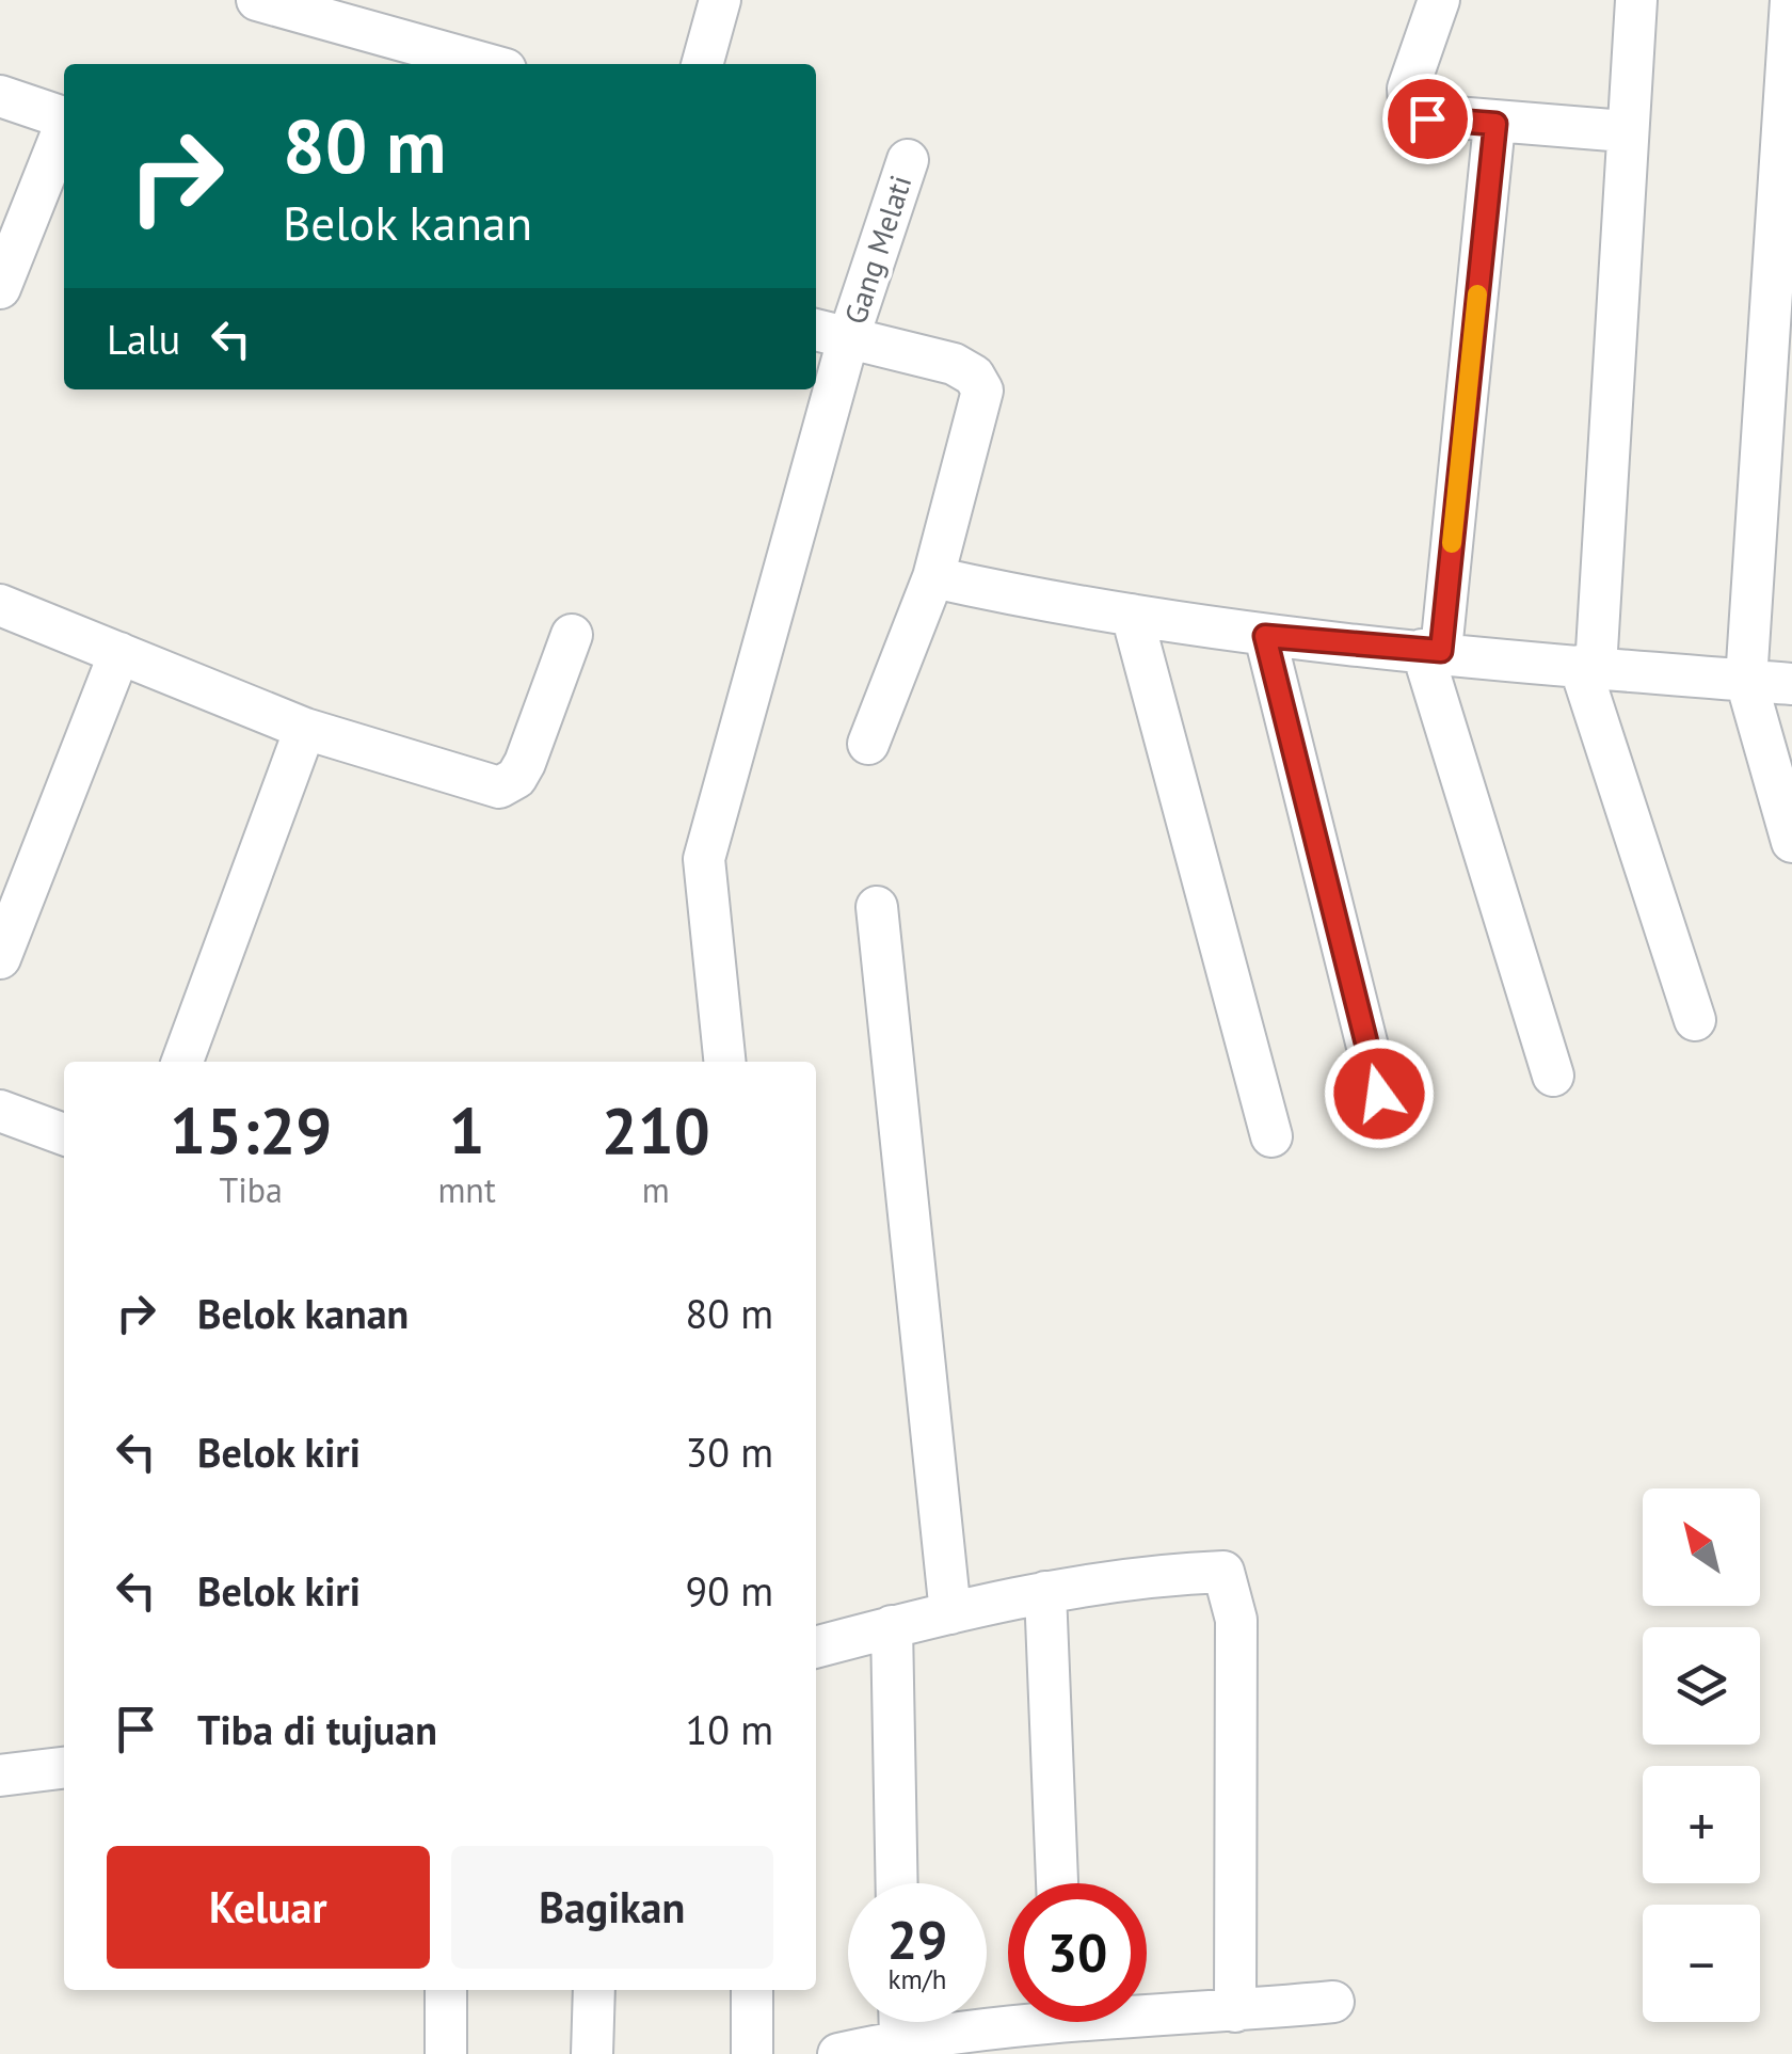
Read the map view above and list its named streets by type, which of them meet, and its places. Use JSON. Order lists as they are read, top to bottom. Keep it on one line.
{"streets":{"street":["Gang Melati"]},"north":"top left","page":{"turn":["80 m","Belok kanan"],"then":"Lalu","eta":["15:29","Tiba","1","mnt","210","m"],"list":[{"name":"Belok kanan","value":"80 m"},{"name":"Belok kiri","value":"30 m"},{"name":"Belok kiri","value":"90 m"},{"name":"Tiba di tujuan","value":"10 m"}],"map_buttons":["+","−"],"buttons":["Keluar","Bagikan"],"speed":"29 km/h","limit":"30"}}
